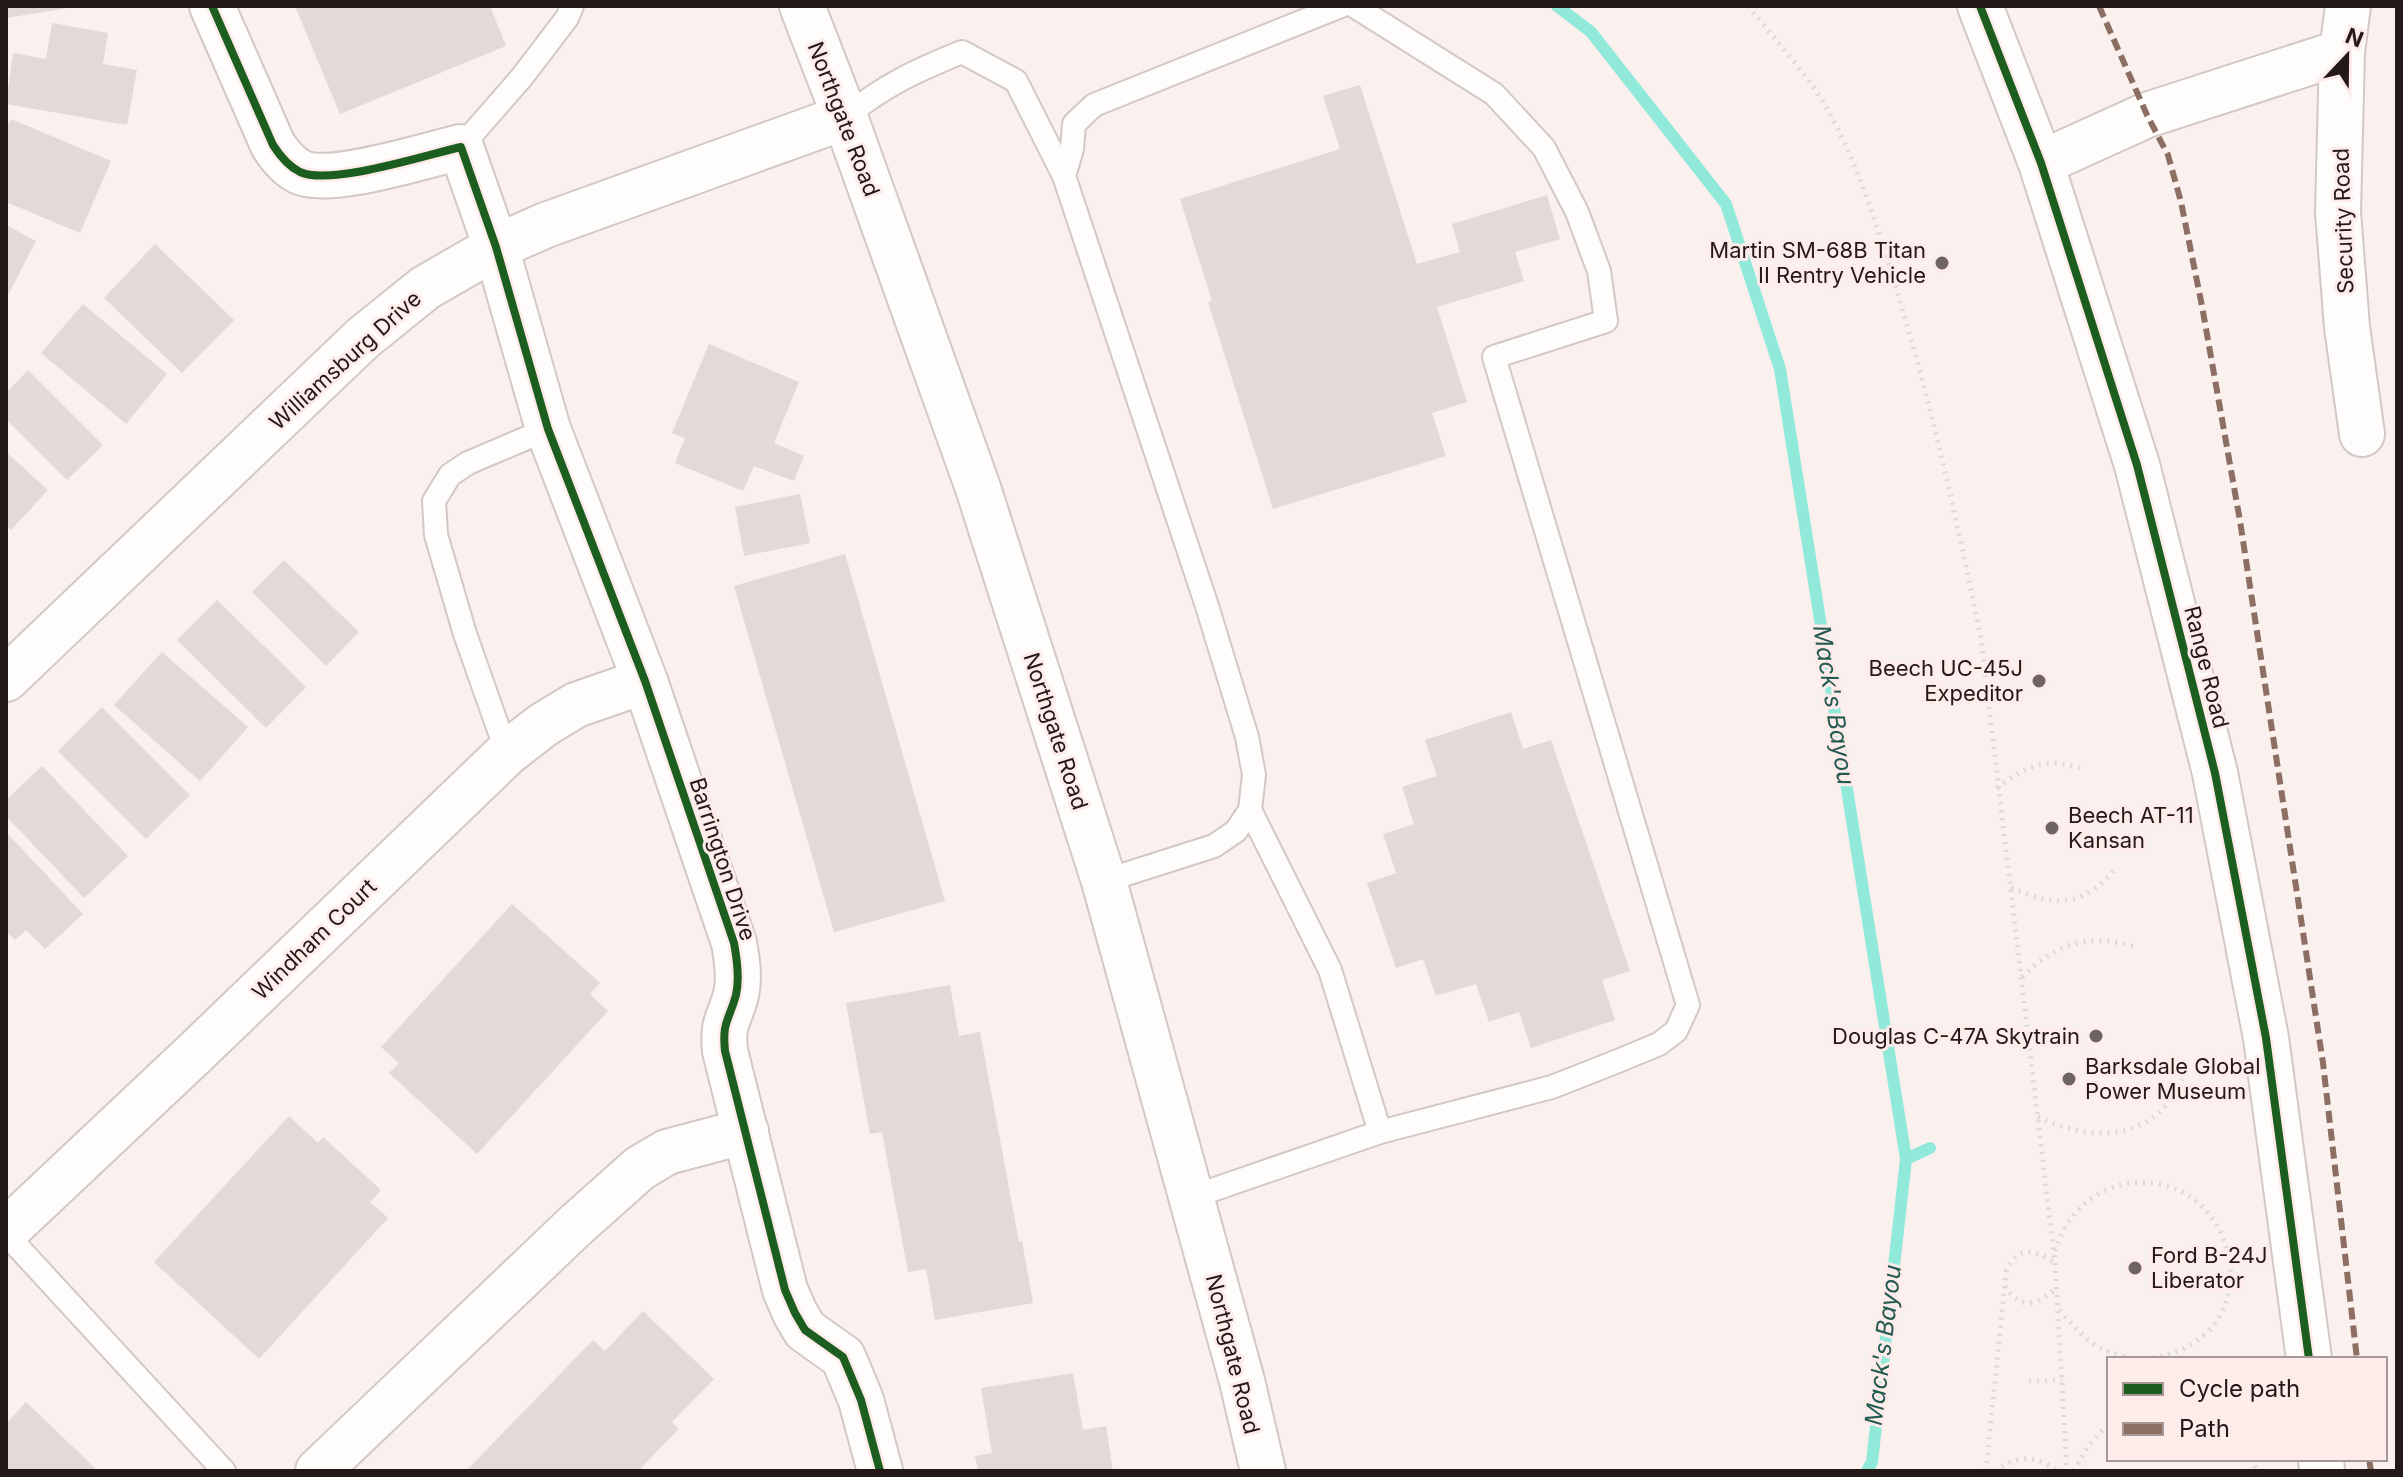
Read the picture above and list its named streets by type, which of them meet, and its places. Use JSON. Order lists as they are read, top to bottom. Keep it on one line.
{"streets":{"street":["Northgate Road","Security Road","Williamsburg Drive","Range Road","Barrington Drive","Windham Court"]},"crossings":[["Northgate Road","Williamsburg Drive"],["Williamsburg Drive","Barrington Drive"],["Barrington Drive","Windham Court"]],"water":["Mack's Bayou"],"places":["Martin SM-68B Titan II Rentry Vehicle","Beech UC-45J Expeditor","Beech AT-11 Kansan","Douglas C-47A Skytrain","Barksdale Global Power Museum","Ford B-24J Liberator"],"legend":["Cycle path","Path"],"north":"top"}
